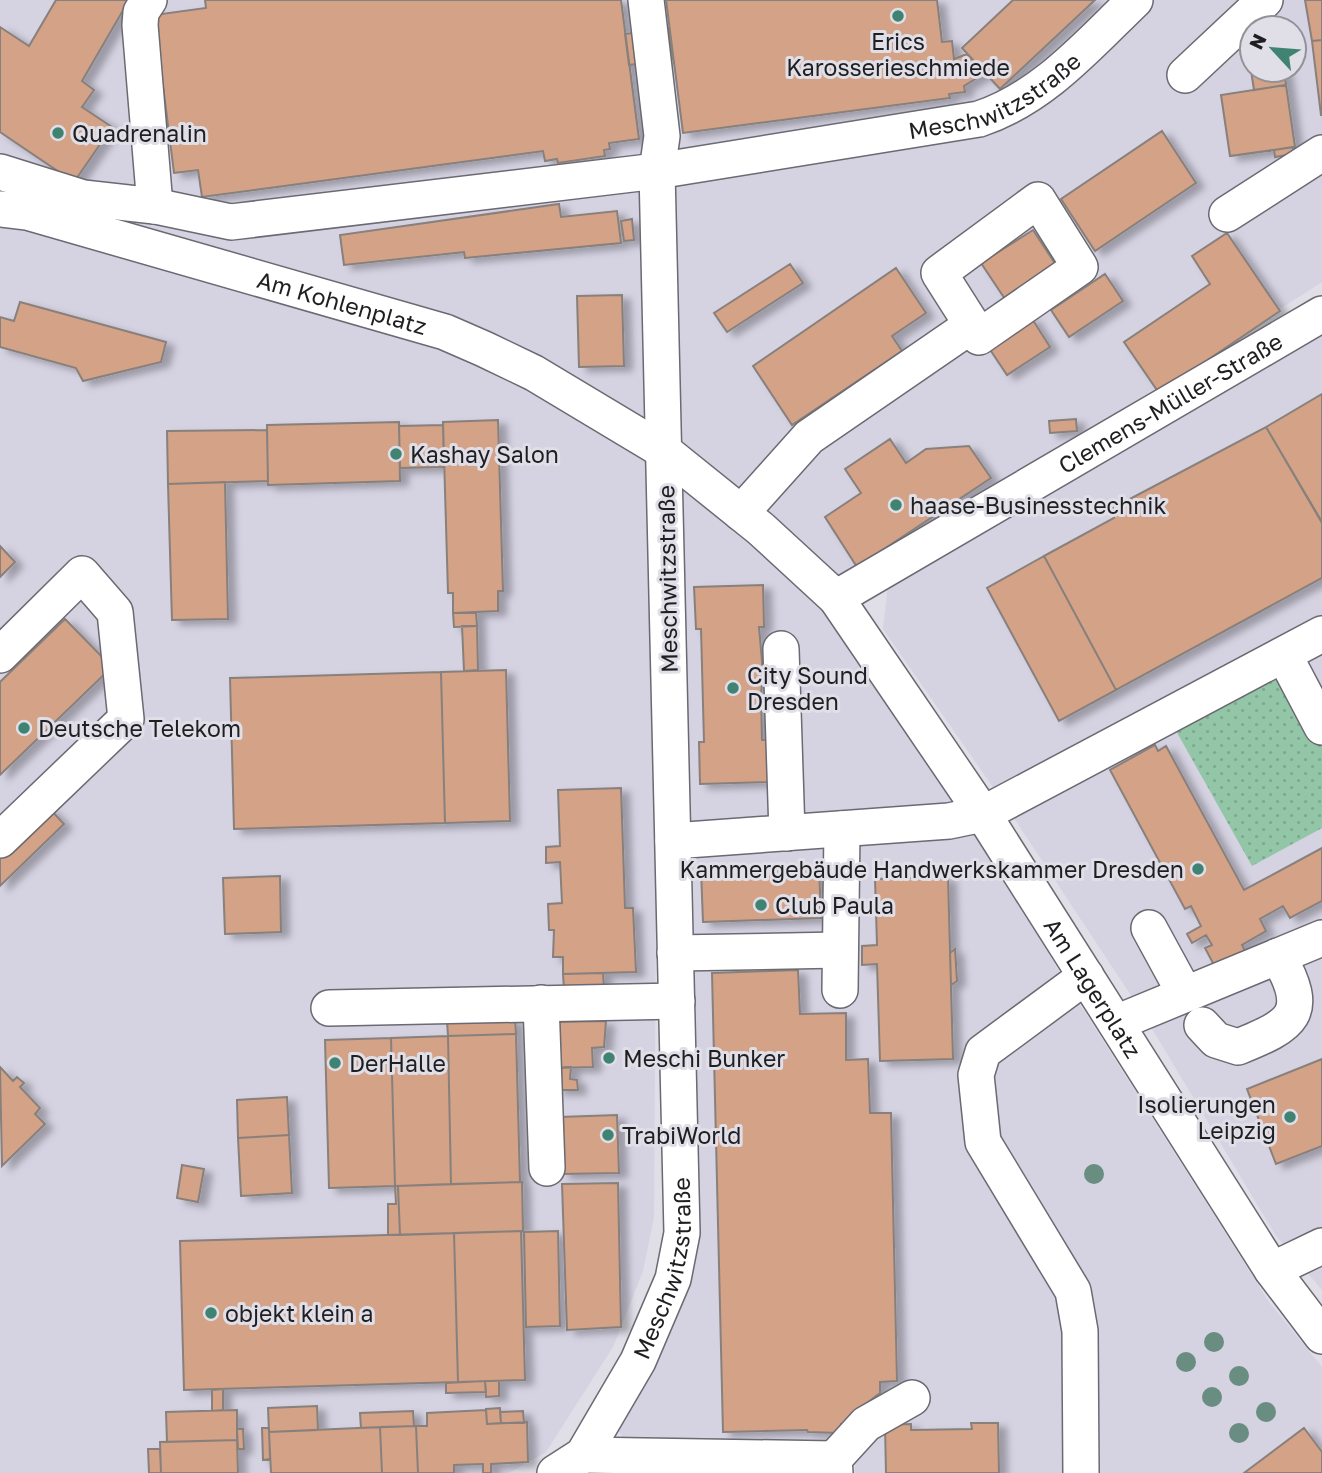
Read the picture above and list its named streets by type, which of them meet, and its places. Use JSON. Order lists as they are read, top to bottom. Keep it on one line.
{"streets":{"street":["Meschwitzstraße","Am Kohlenplatz","Clemens-Müller-Straße","Am Lagerplatz"]},"crossings":[["Meschwitzstraße","Am Kohlenplatz"],["Meschwitzstraße","Am Lagerplatz"],["Am Kohlenplatz","Am Lagerplatz"],["Clemens-Müller-Straße","Am Lagerplatz"]],"places":["Erics Karosserieschmiede","Quadrenalin","Kashay Salon","haase-Businesstechnik","City Sound Dresden","Deutsche Telekom","Kammergebäude Handwerkskammer Dresden","Club Paula","Meschi Bunker","DerHalle","Isolierungen Leipzig","TrabiWorld","objekt klein a"],"north":"top left"}
